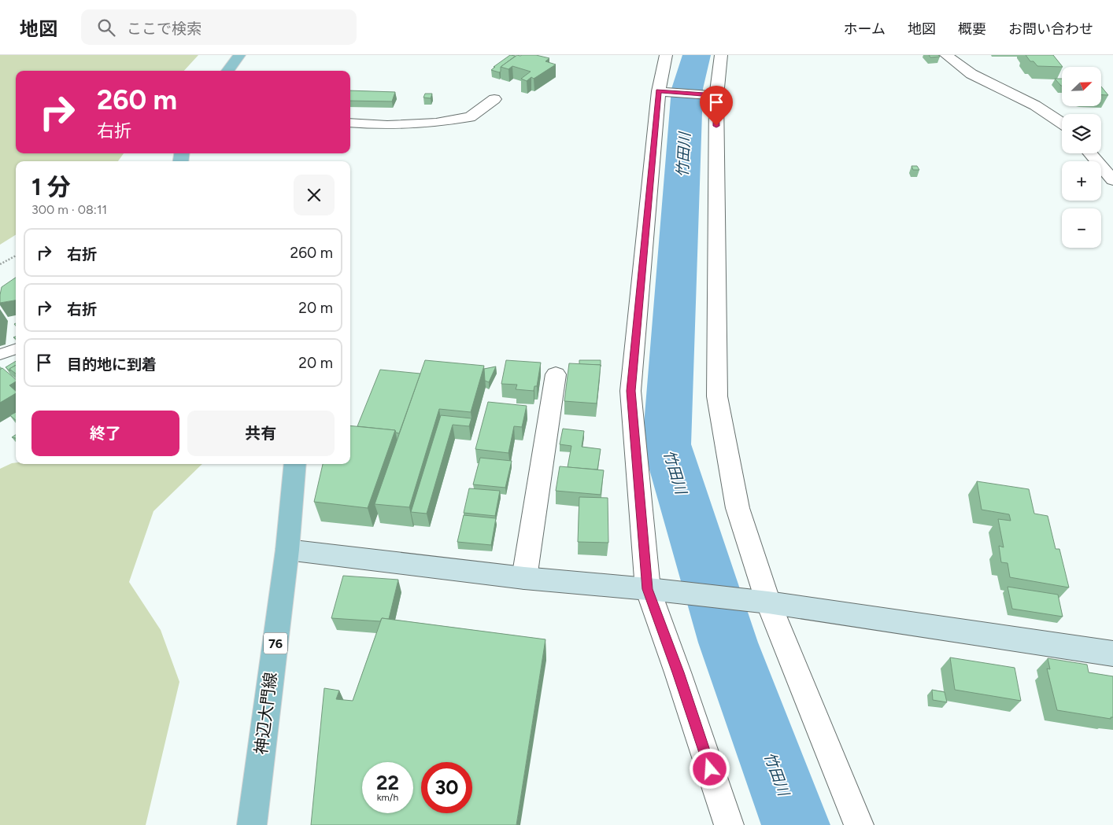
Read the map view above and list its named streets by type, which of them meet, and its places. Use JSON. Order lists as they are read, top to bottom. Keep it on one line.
{"streets":{"main road":["76","神辺大門線"]},"water":["竹田川"],"north":"top right","page":{"header":"地図","search":"ここで検索","nav":["ホーム","地図","概要","お問い合わせ"],"map_buttons":["+","−"],"turn":["260 m","右折"],"heading":["1 分","300 m · 08:11"],"list":[{"name":"右折","value":"260 m"},{"name":"右折","value":"20 m"},{"name":"目的地に到着","value":"20 m"}],"buttons":["終了","共有"],"speed":"22 km/h","limit":"30"}}
